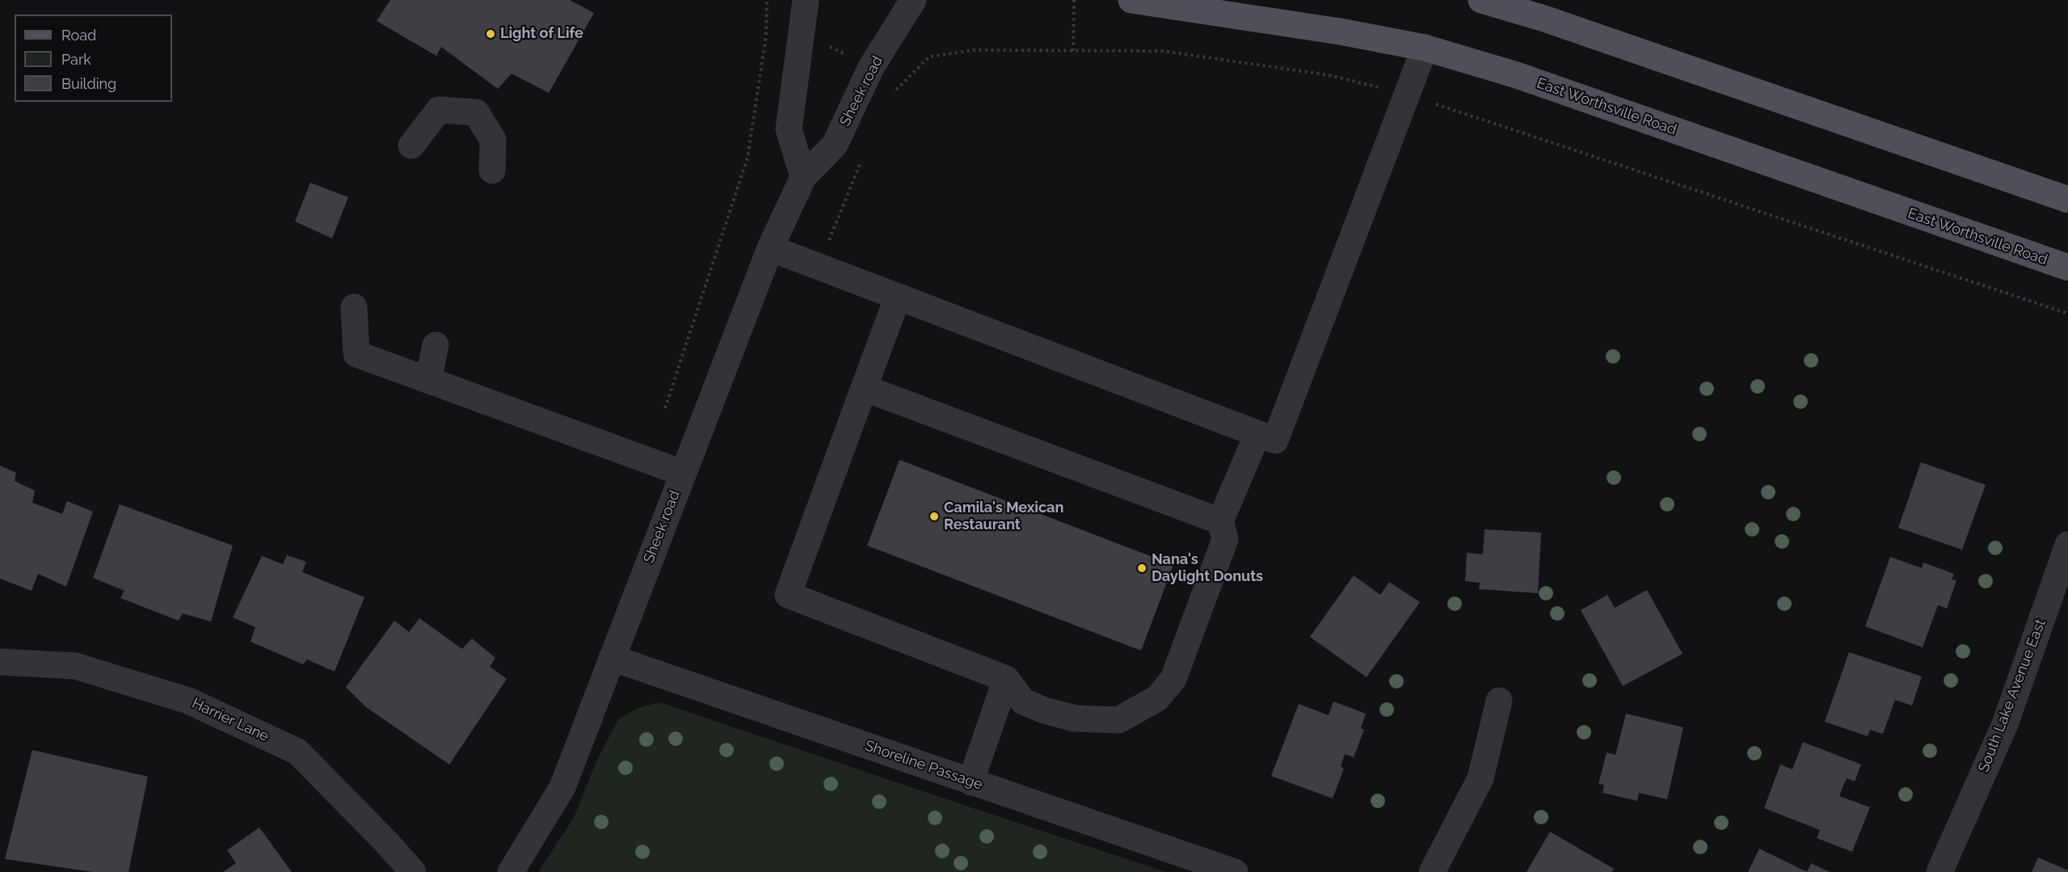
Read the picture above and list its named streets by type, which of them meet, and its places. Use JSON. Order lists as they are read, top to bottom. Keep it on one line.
{"streets":{"main road":["East Worthsville Road"],"street":["Sheek road","South Lake Avenue East","Harrier Lane","Shoreline Passage"]},"crossings":[["Sheek road","Shoreline Passage"]],"places":["Light of Life","Camila's Mexican Restaurant","Nana's Daylight Donuts"],"legend":["Road","Park","Building"]}
